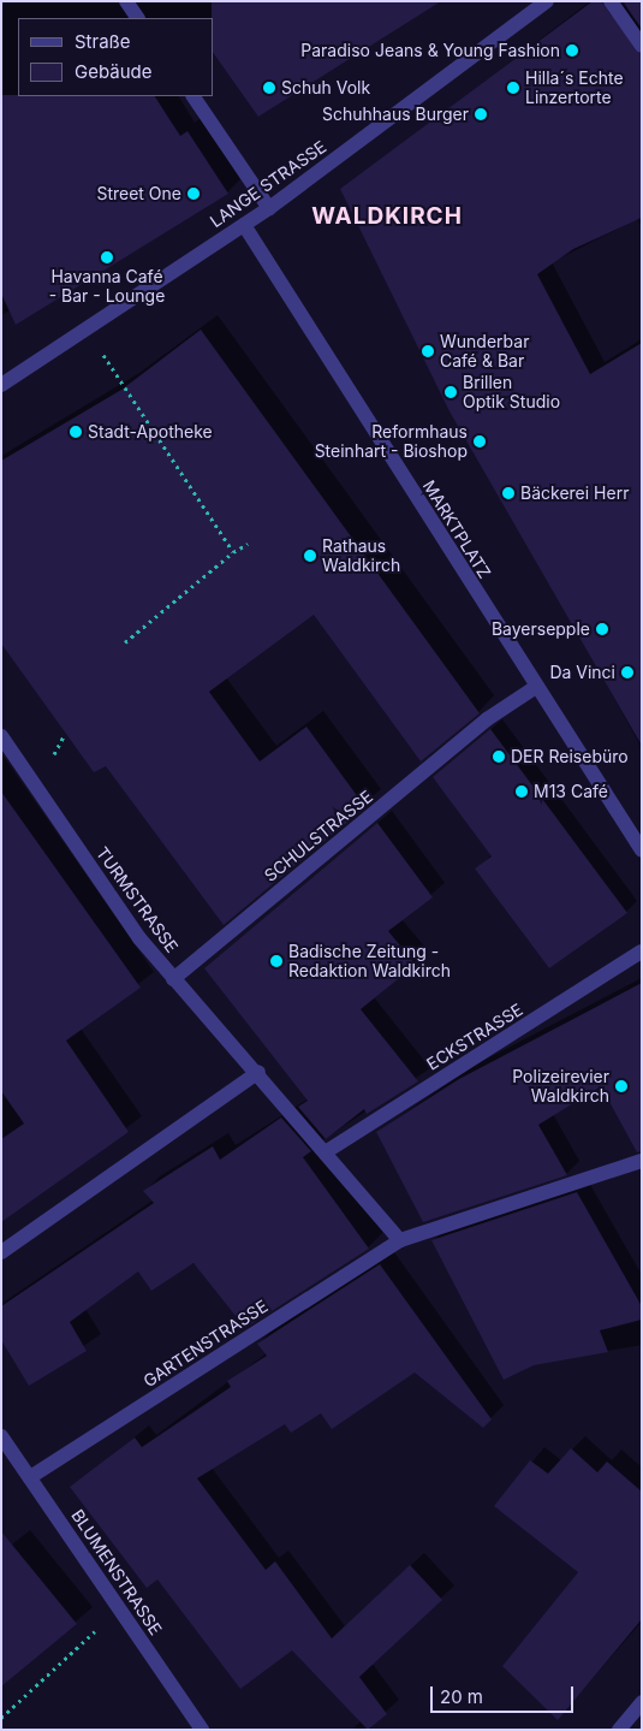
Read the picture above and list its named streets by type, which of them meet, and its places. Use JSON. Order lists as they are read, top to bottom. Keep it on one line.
{"streets":{"street":["LANGE STRASSE","MARKTPLATZ","SCHULSTRASSE","TURMSTRASSE","ECKSTRASSE","GARTENSTRASSE","BLUMENSTRASSE"]},"crossings":[["LANGE STRASSE","MARKTPLATZ"],["MARKTPLATZ","SCHULSTRASSE"],["SCHULSTRASSE","TURMSTRASSE"],["GARTENSTRASSE","BLUMENSTRASSE"]],"districts":["WALDKIRCH"],"places":["Paradiso Jeans & Young Fashion","Schuh Volk","Hilla´s Echte Linzertorte","Schuhhaus Burger","Street One","Havanna Café - Bar - Lounge","Wunderbar Café & Bar","Brillen Optik Studio","Stadt-Apotheke","Reformhaus Steinhart - Bioshop","Bäckerei Herr","Rathaus Waldkirch","Bayersepple","Da Vinci","DER Reisebüro","M13 Café","Badische Zeitung - Redaktion Waldkirch","Polizeirevier Waldkirch"],"legend":["Straße","Gebäude"],"scale_bar":"20 m"}
